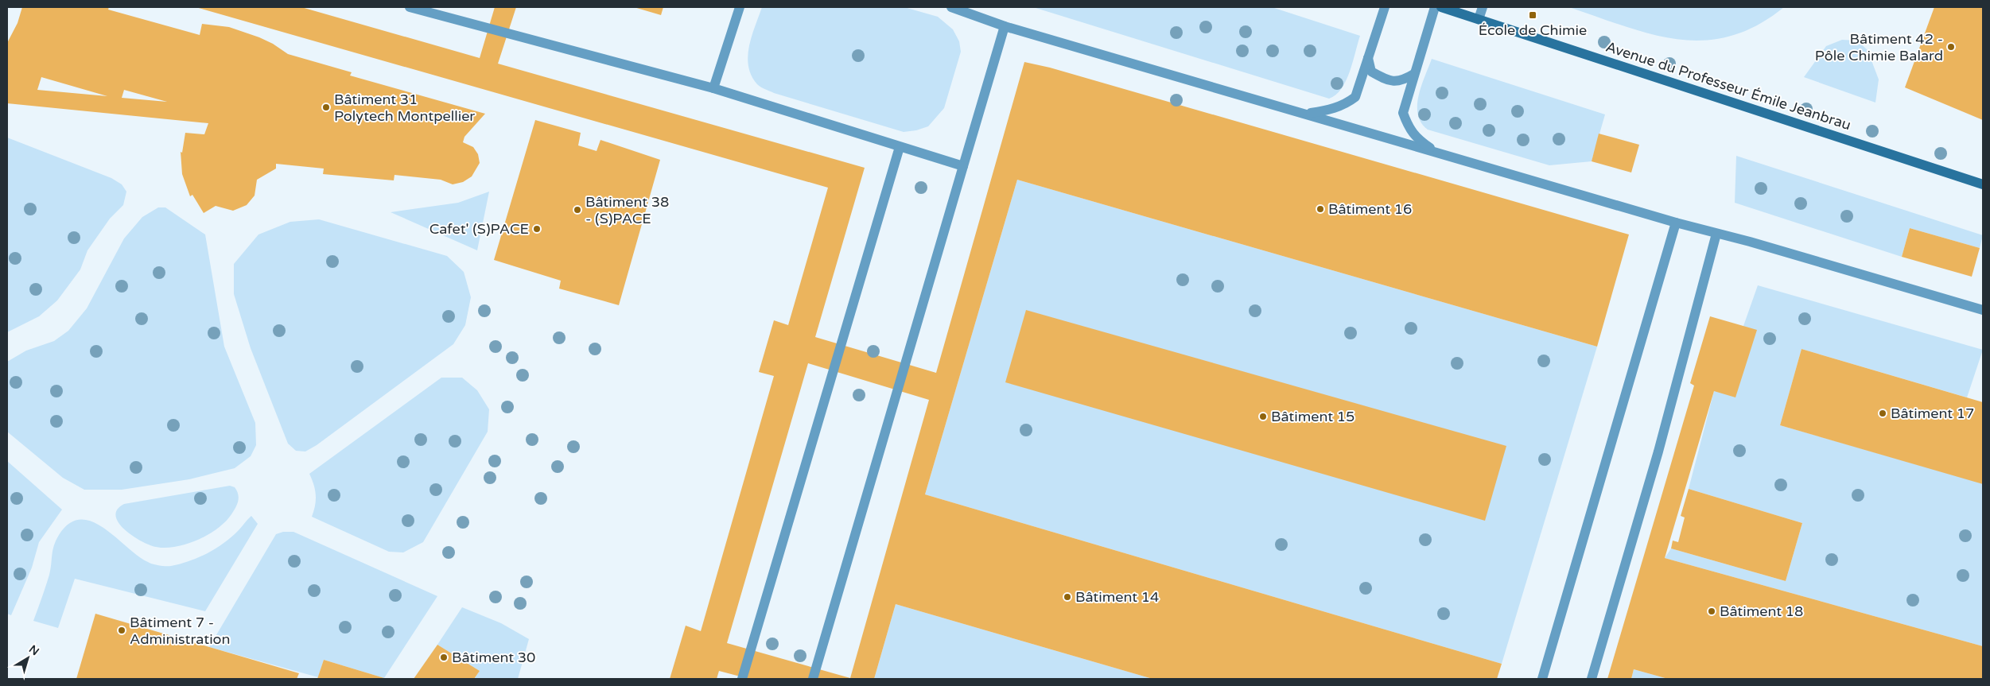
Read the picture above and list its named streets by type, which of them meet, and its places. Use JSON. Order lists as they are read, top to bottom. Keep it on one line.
{"streets":{"street":["Avenue du Professeur Émile Jeanbrau"]},"places":{"transit":["École de Chimie"],"other":["Bâtiment 42 - Pôle Chimie Balard","Bâtiment 31 Polytech Montpellier","Bâtiment 16","Bâtiment 38 - (S)PACE","Cafet' (S)PACE","Bâtiment 17","Bâtiment 15","Bâtiment 14","Bâtiment 18","Bâtiment 7 - Administration","Bâtiment 30"]},"north":"top right"}
